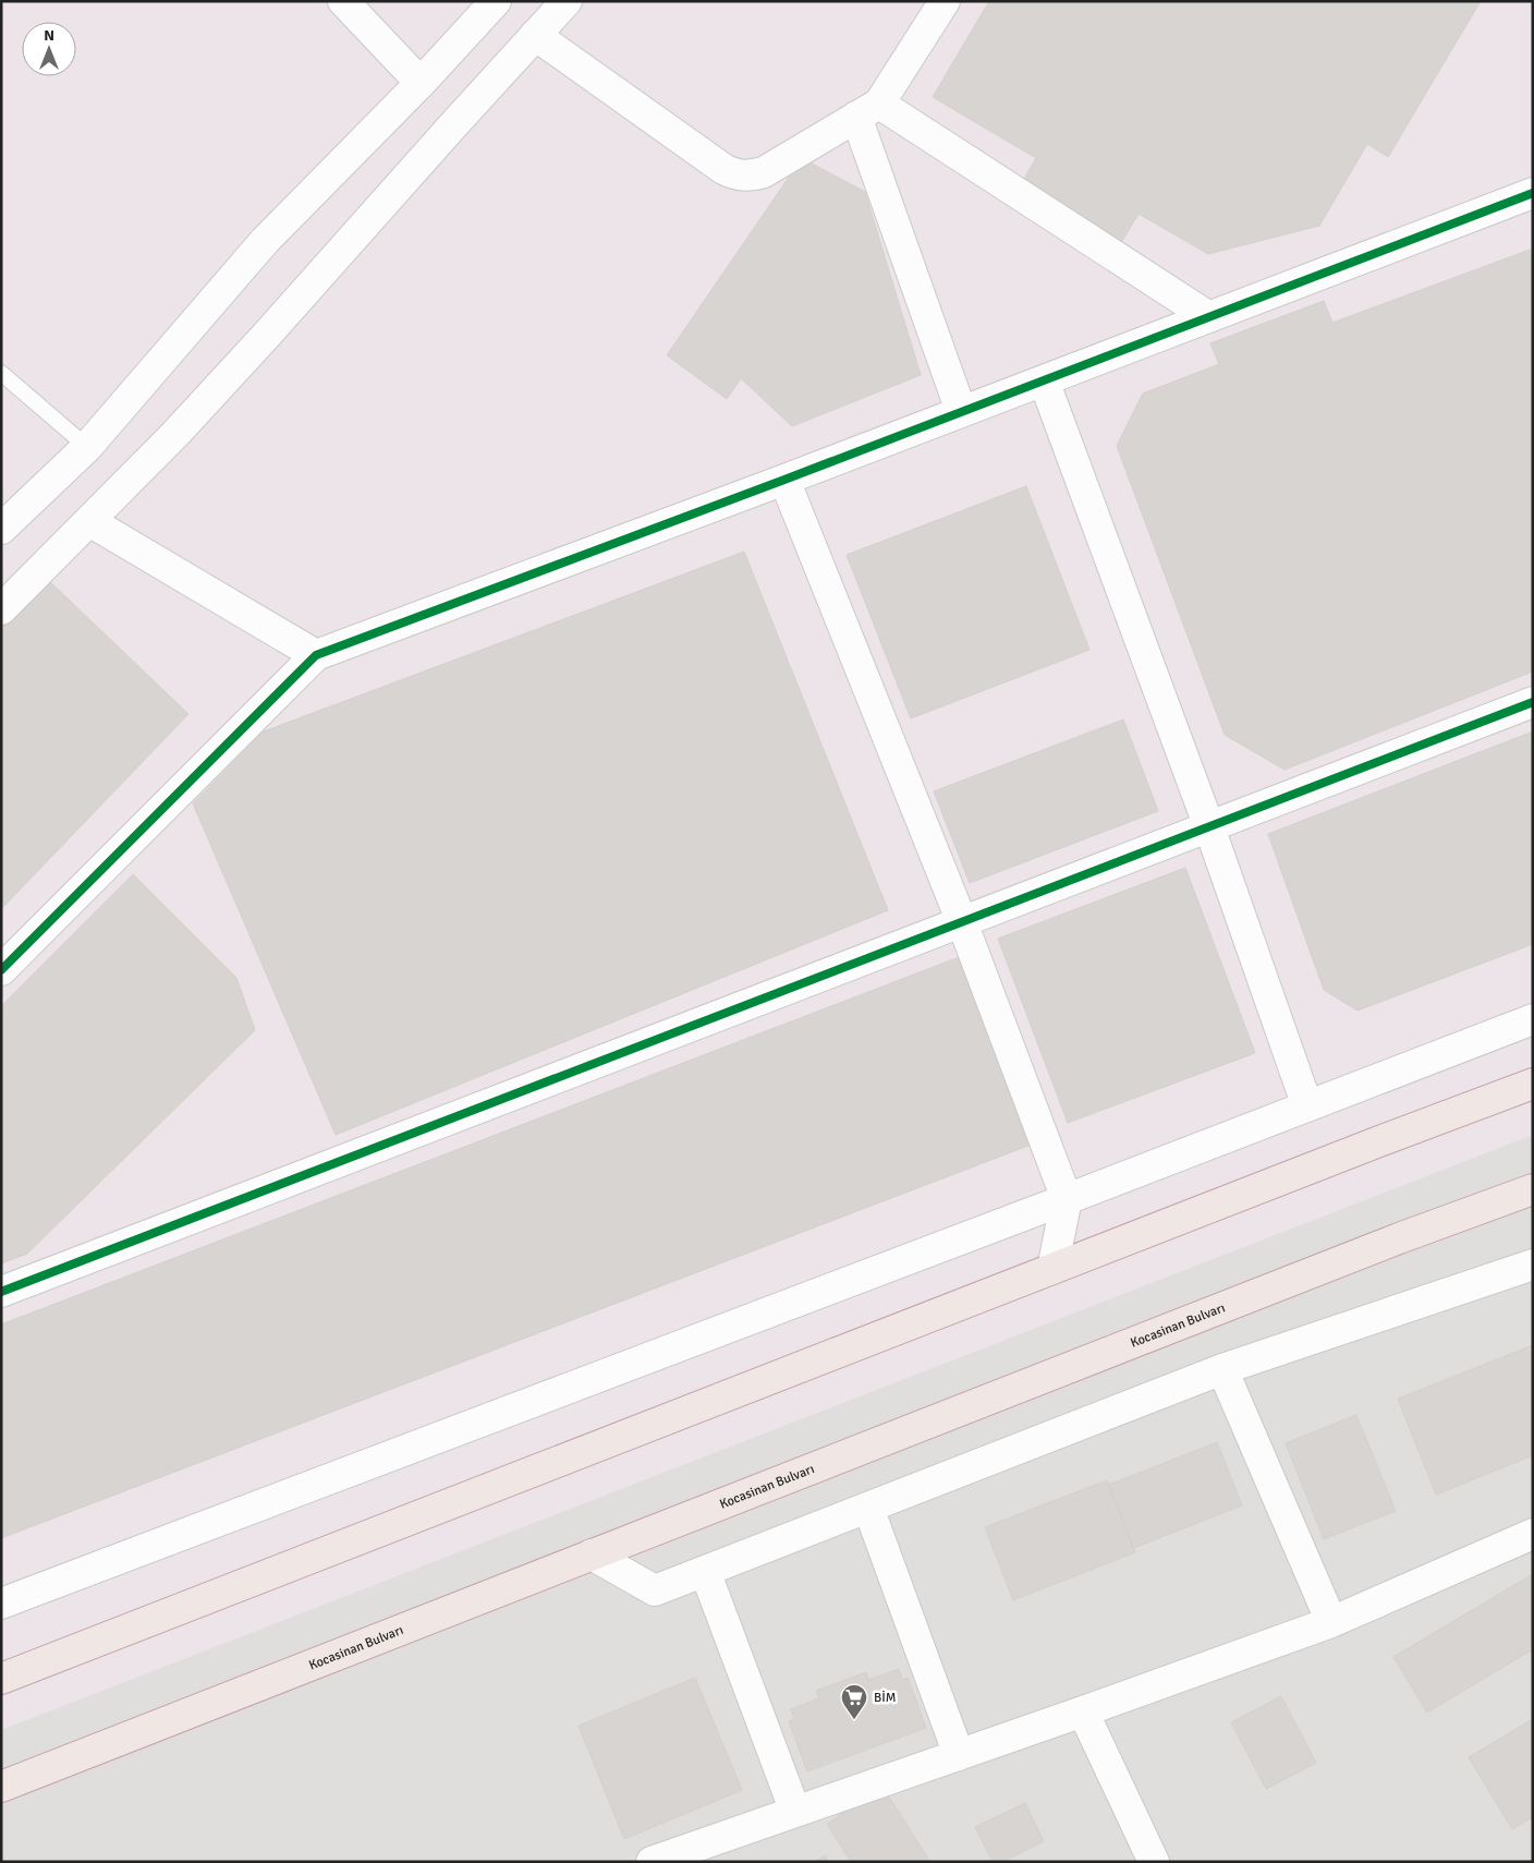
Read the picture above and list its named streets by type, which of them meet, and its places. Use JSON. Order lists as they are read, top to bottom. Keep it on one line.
{"streets":{"highway":["Kocasinan Bulvarı"]},"places":{"supermarket":["BİM"]},"north":"top"}
